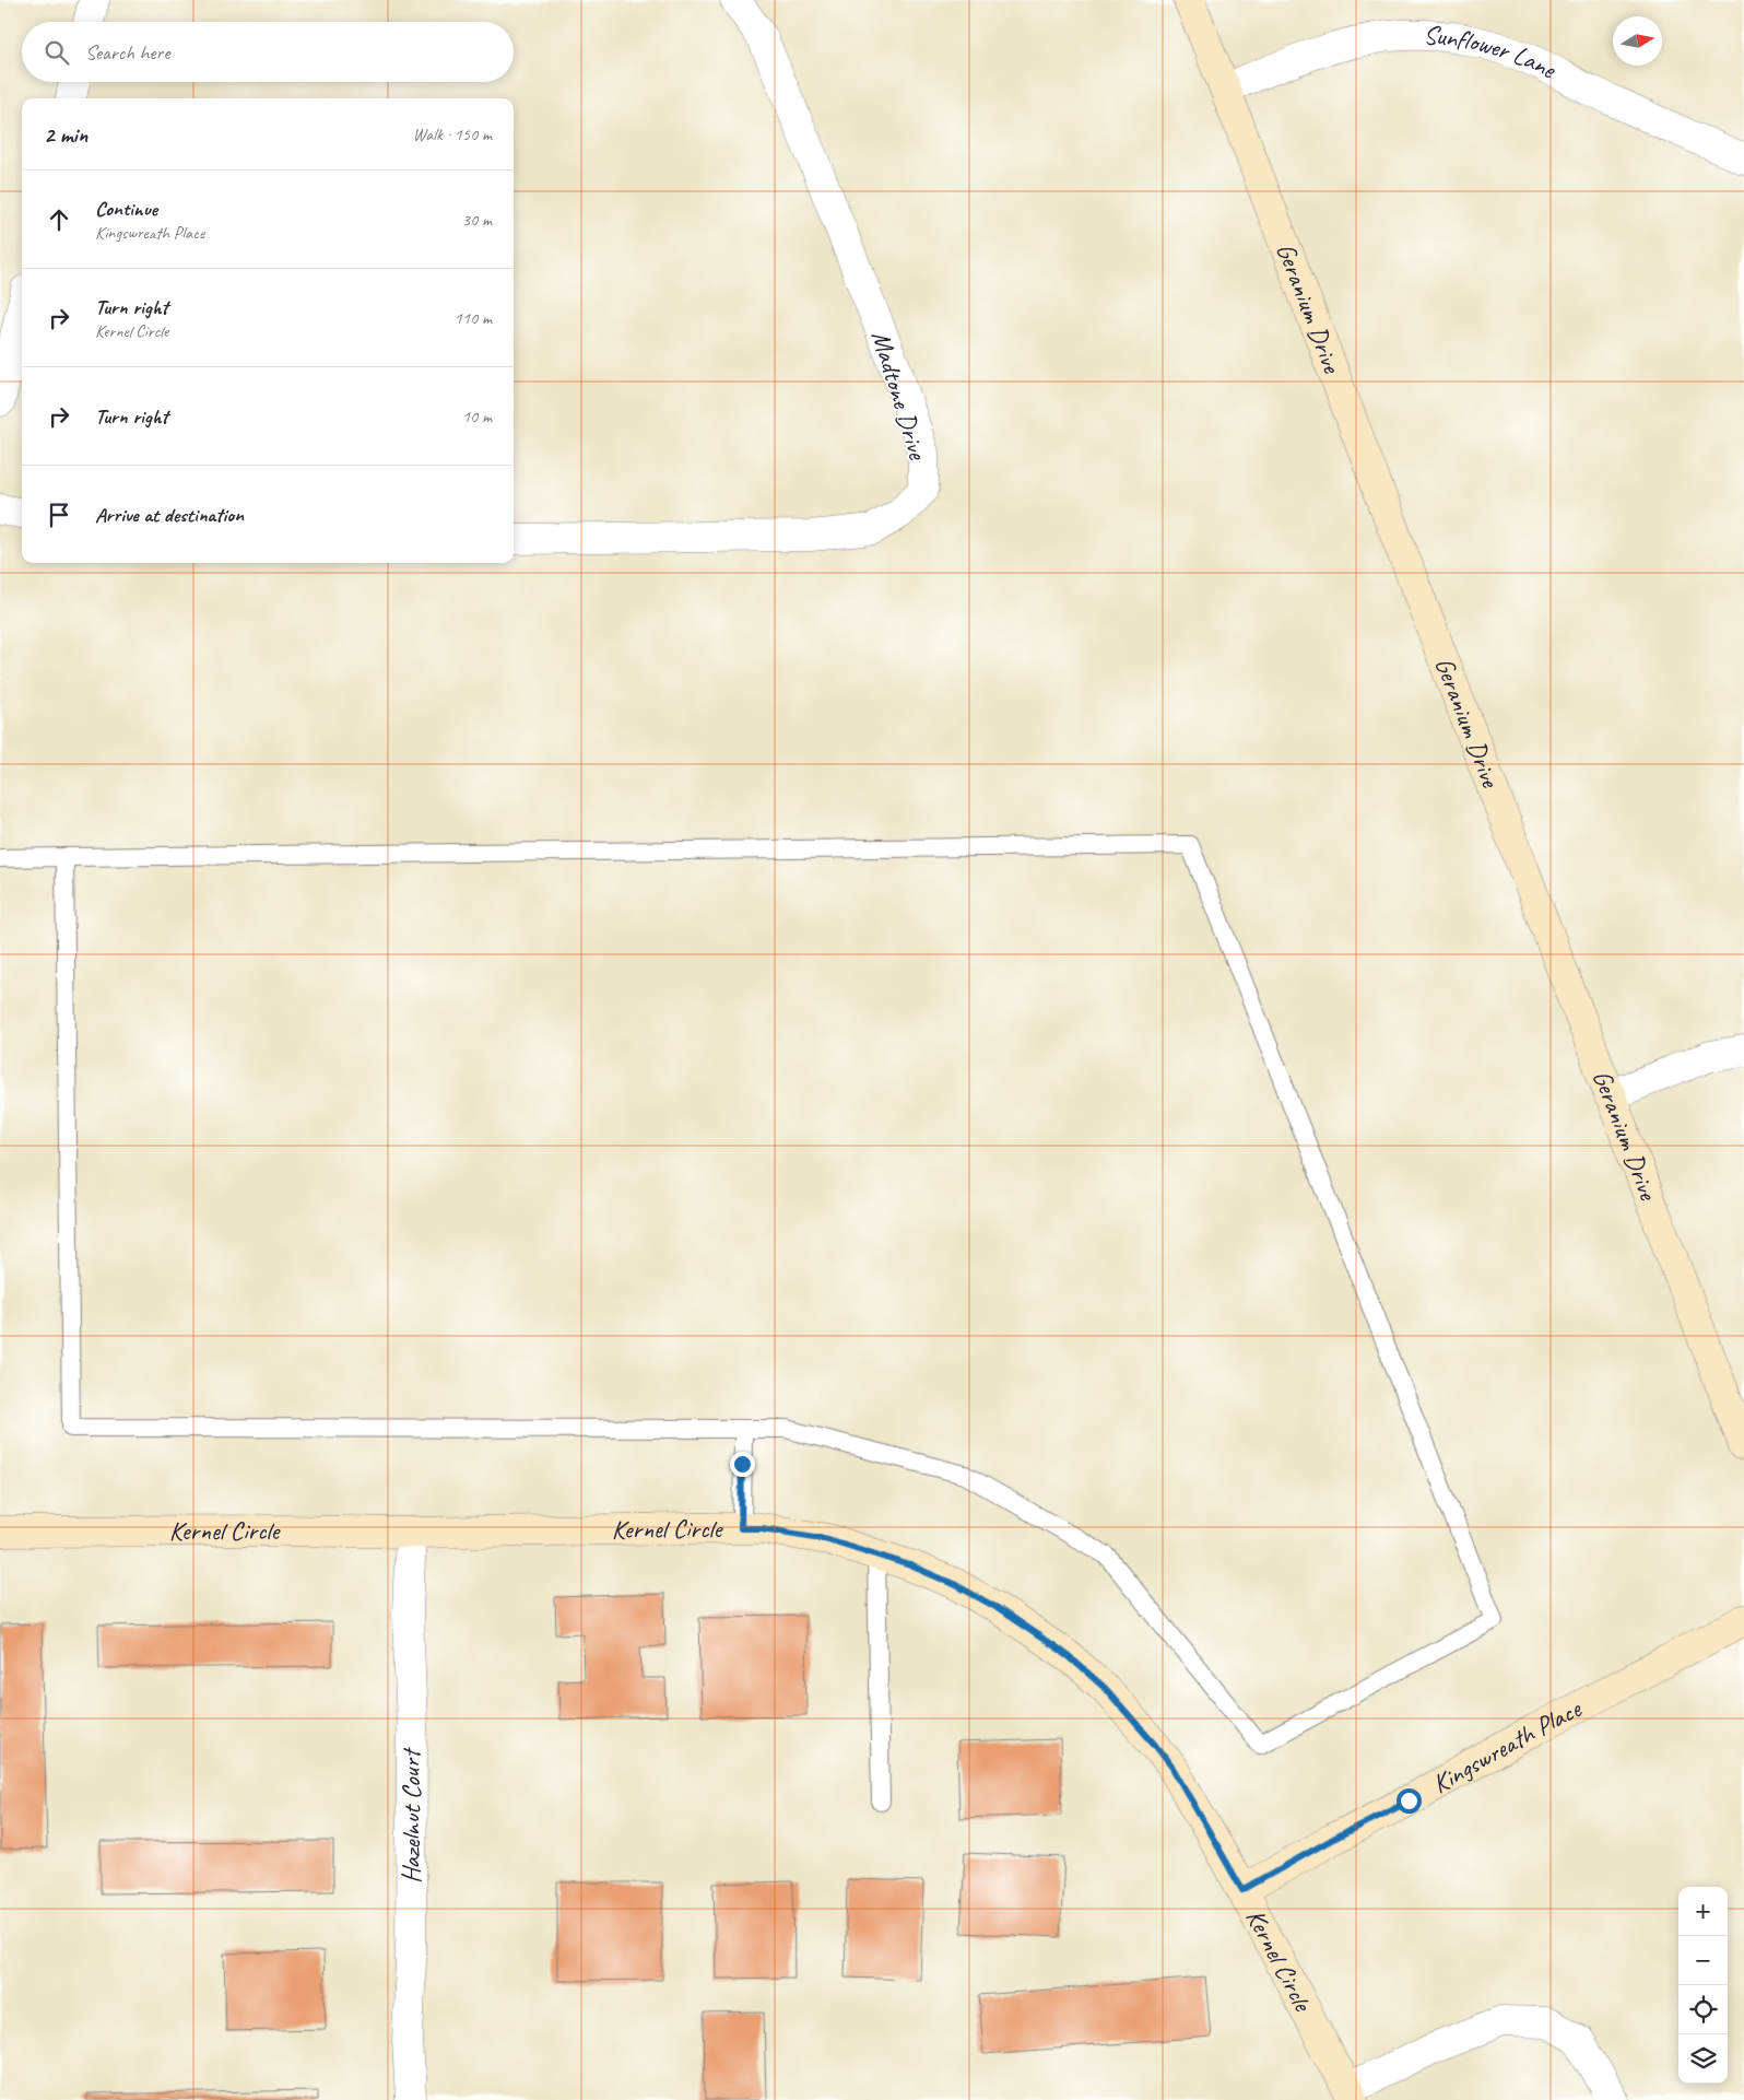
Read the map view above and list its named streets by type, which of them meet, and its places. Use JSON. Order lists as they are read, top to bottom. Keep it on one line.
{"streets":{"street":["Sunflower Lane","Geranium Drive","Madtone Drive","Kernel Circle","Kingswreath Place","Hazelnut Court"]},"crossings":[["Sunflower Lane","Geranium Drive"],["Kernel Circle","Kingswreath Place"],["Kernel Circle","Hazelnut Court"]],"north":"right","page":{"search":"Search here","heading":["2 min","Walk · 150 m"],"list":[["Continue","Kingswreath Place","30 m"],["Turn right","Kernel Circle","110 m"],["Turn right","10 m"],"Arrive at destination"],"map_buttons":["+","−"]}}
